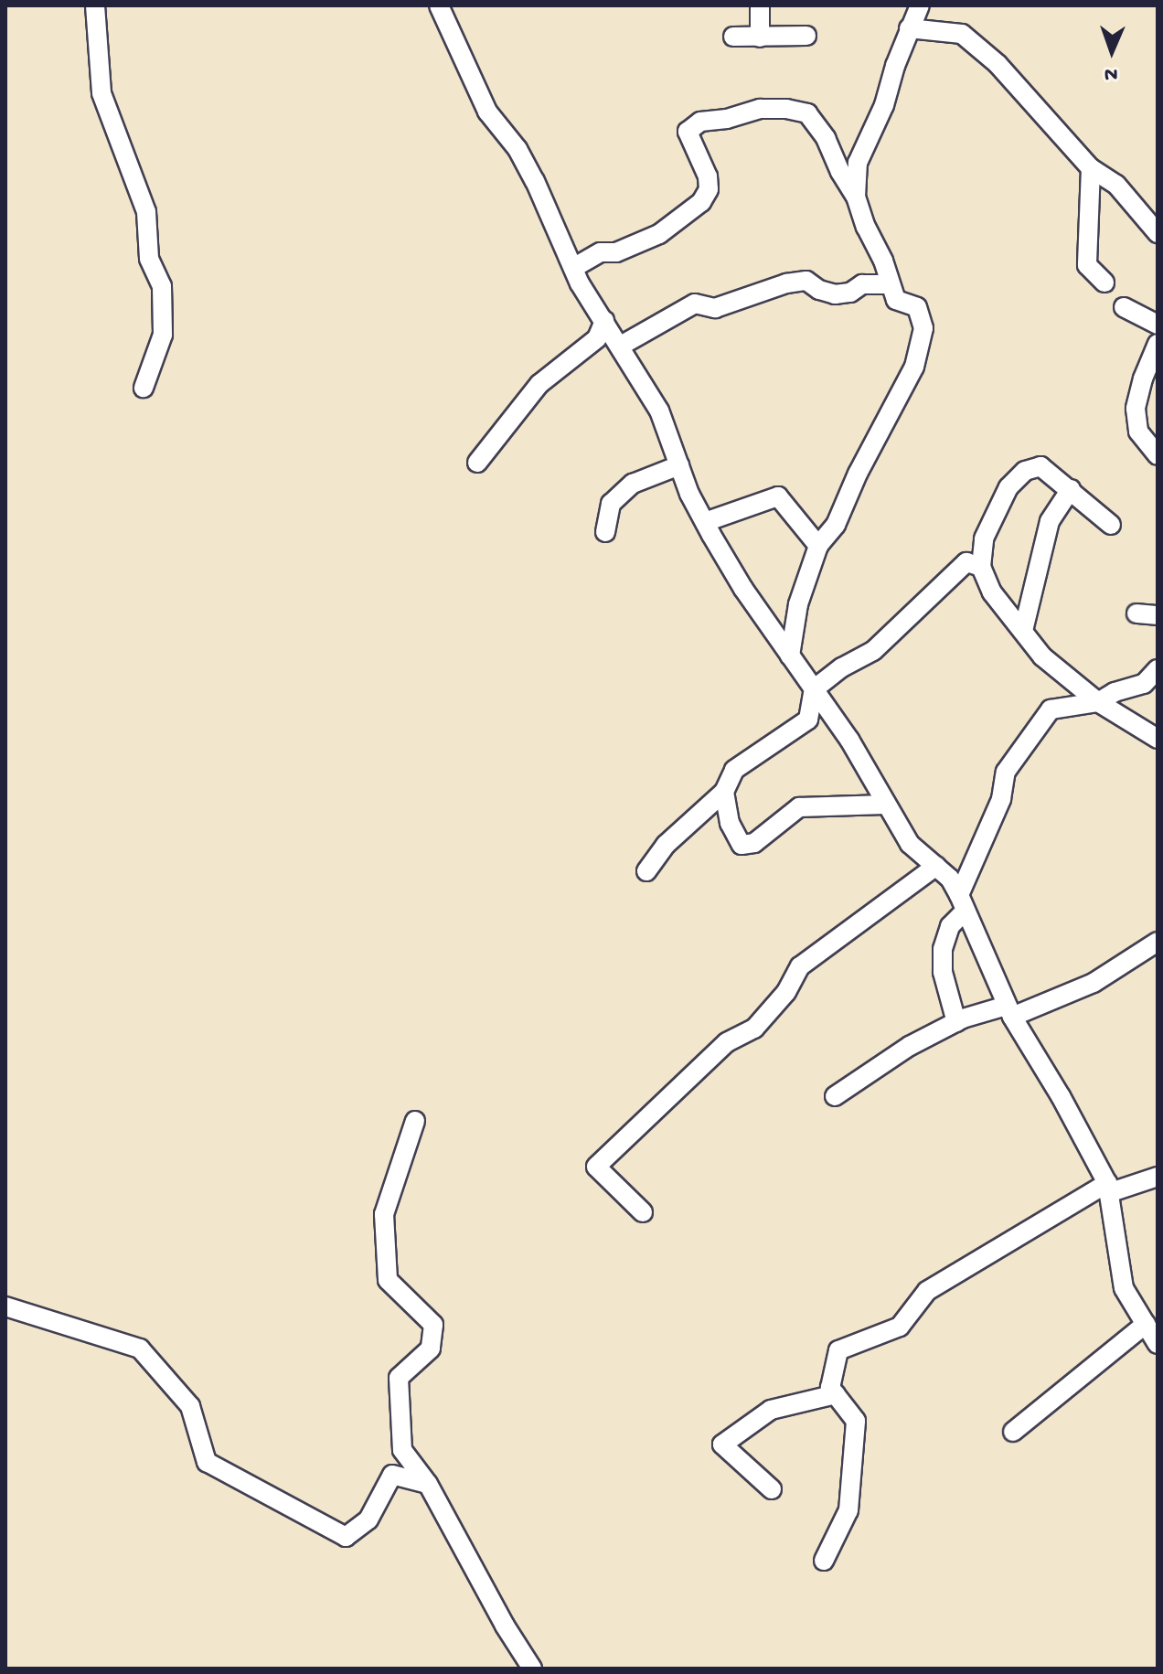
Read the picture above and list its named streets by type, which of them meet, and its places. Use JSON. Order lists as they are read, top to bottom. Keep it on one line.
{"north":"bottom"}
